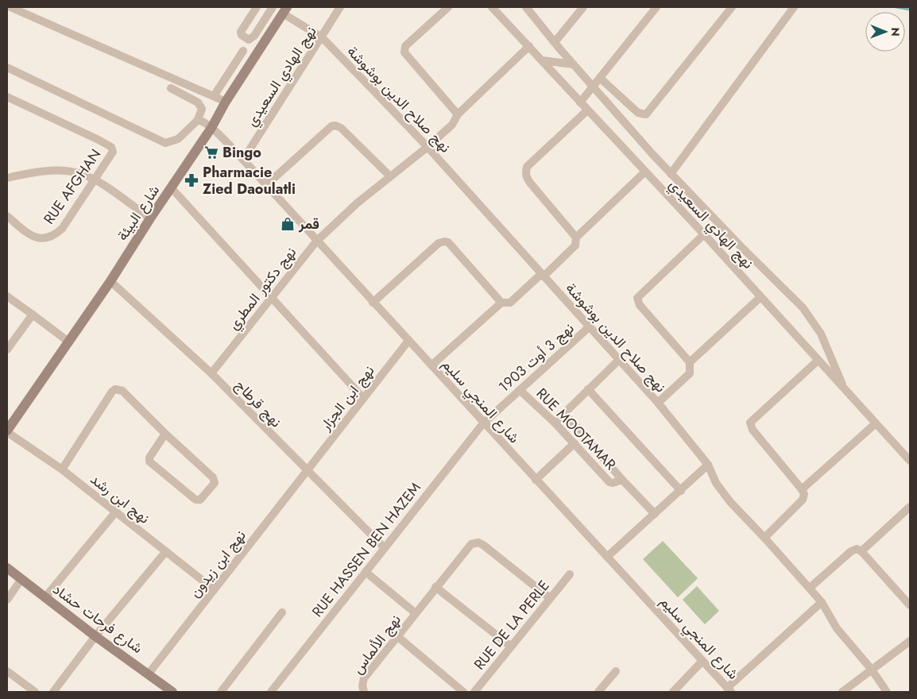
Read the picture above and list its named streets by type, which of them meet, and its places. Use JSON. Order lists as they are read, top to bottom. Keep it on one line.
{"streets":{"main road":["شارع البيئة","شارع فرحات حشاد"],"street":["نهج الهادي السعيدي","نهج صلاح الدين بوشوشة","RUE AFGHAN","نهج دكتور المطري","نهج 3 أوت 1903","نهج ابن الجزار","شارع المنجي سليم","نهج قرطاج","RUE MOOTAMAR","نهج ابن رشد","RUE HASSEN BEN HAZEM","نهج ابن زيدون","RUE DE LA PERLE","نهج الألماس"]},"crossings":[["نهج الهادي السعيدي","نهج صلاح الدين بوشوشة"],["نهج الهادي السعيدي","نهج دكتور المطري"],["نهج الهادي السعيدي","شارع المنجي سليم"],["نهج صلاح الدين بوشوشة","شارع البيئة"],["نهج صلاح الدين بوشوشة","نهج دكتور المطري"],["نهج صلاح الدين بوشوشة","نهج 3 أوت 1903"],["شارع البيئة","شارع المنجي سليم"],["شارع البيئة","نهج قرطاج"],["شارع البيئة","نهج ابن رشد"],["نهج دكتور المطري","شارع المنجي سليم"],["نهج دكتور المطري","نهج قرطاج"],["نهج 3 أوت 1903","شارع المنجي سليم"],["نهج 3 أوت 1903","RUE MOOTAMAR"],["نهج 3 أوت 1903","RUE HASSEN BEN HAZEM"],["نهج ابن الجزار","شارع المنجي سليم"],["نهج ابن الجزار","نهج قرطاج"],["نهج ابن الجزار","نهج ابن زيدون"],["شارع المنجي سليم","RUE HASSEN BEN HAZEM"],["نهج قرطاج","RUE HASSEN BEN HAZEM"],["نهج قرطاج","نهج ابن زيدون"],["نهج ابن رشد","نهج ابن زيدون"],["نهج ابن زيدون","شارع فرحات حشاد"],["RUE DE LA PERLE","نهج الألماس"]],"places":{"supermarket":["Bingo"],"pharmacy":["Pharmacie Zied Daoulatli"],"shop":["قمر"]},"north":"right"}
